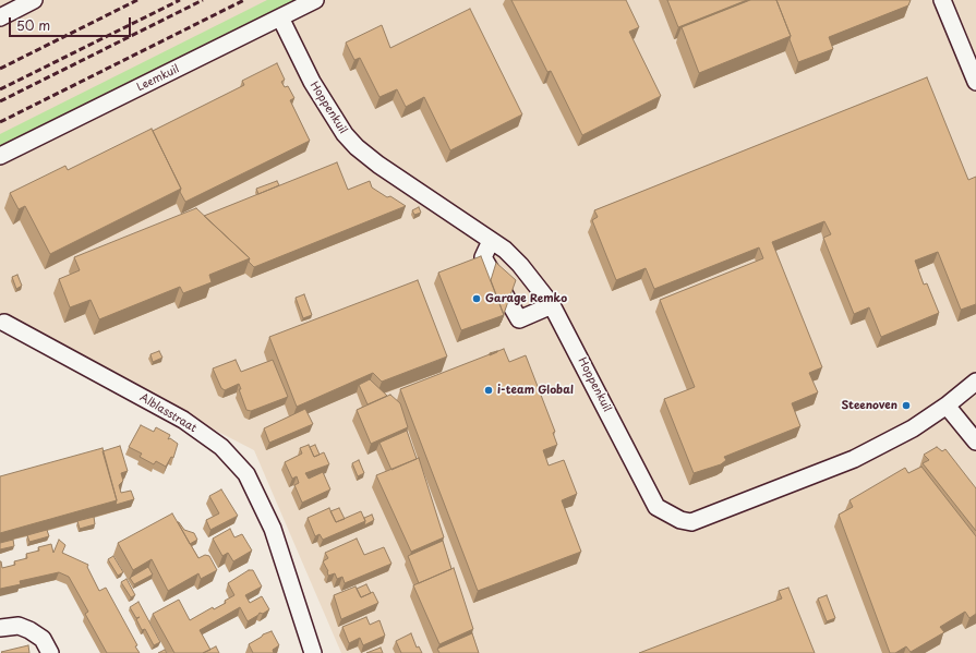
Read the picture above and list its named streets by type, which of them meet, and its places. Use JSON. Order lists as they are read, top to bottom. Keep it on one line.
{"streets":{"street":["Leemkuil","Hoppenkuil","Alblasstraat"]},"crossings":[["Leemkuil","Hoppenkuil"]],"places":["Garage Remko","i-team Global","Steenoven"],"scale_bar":"50 m"}
